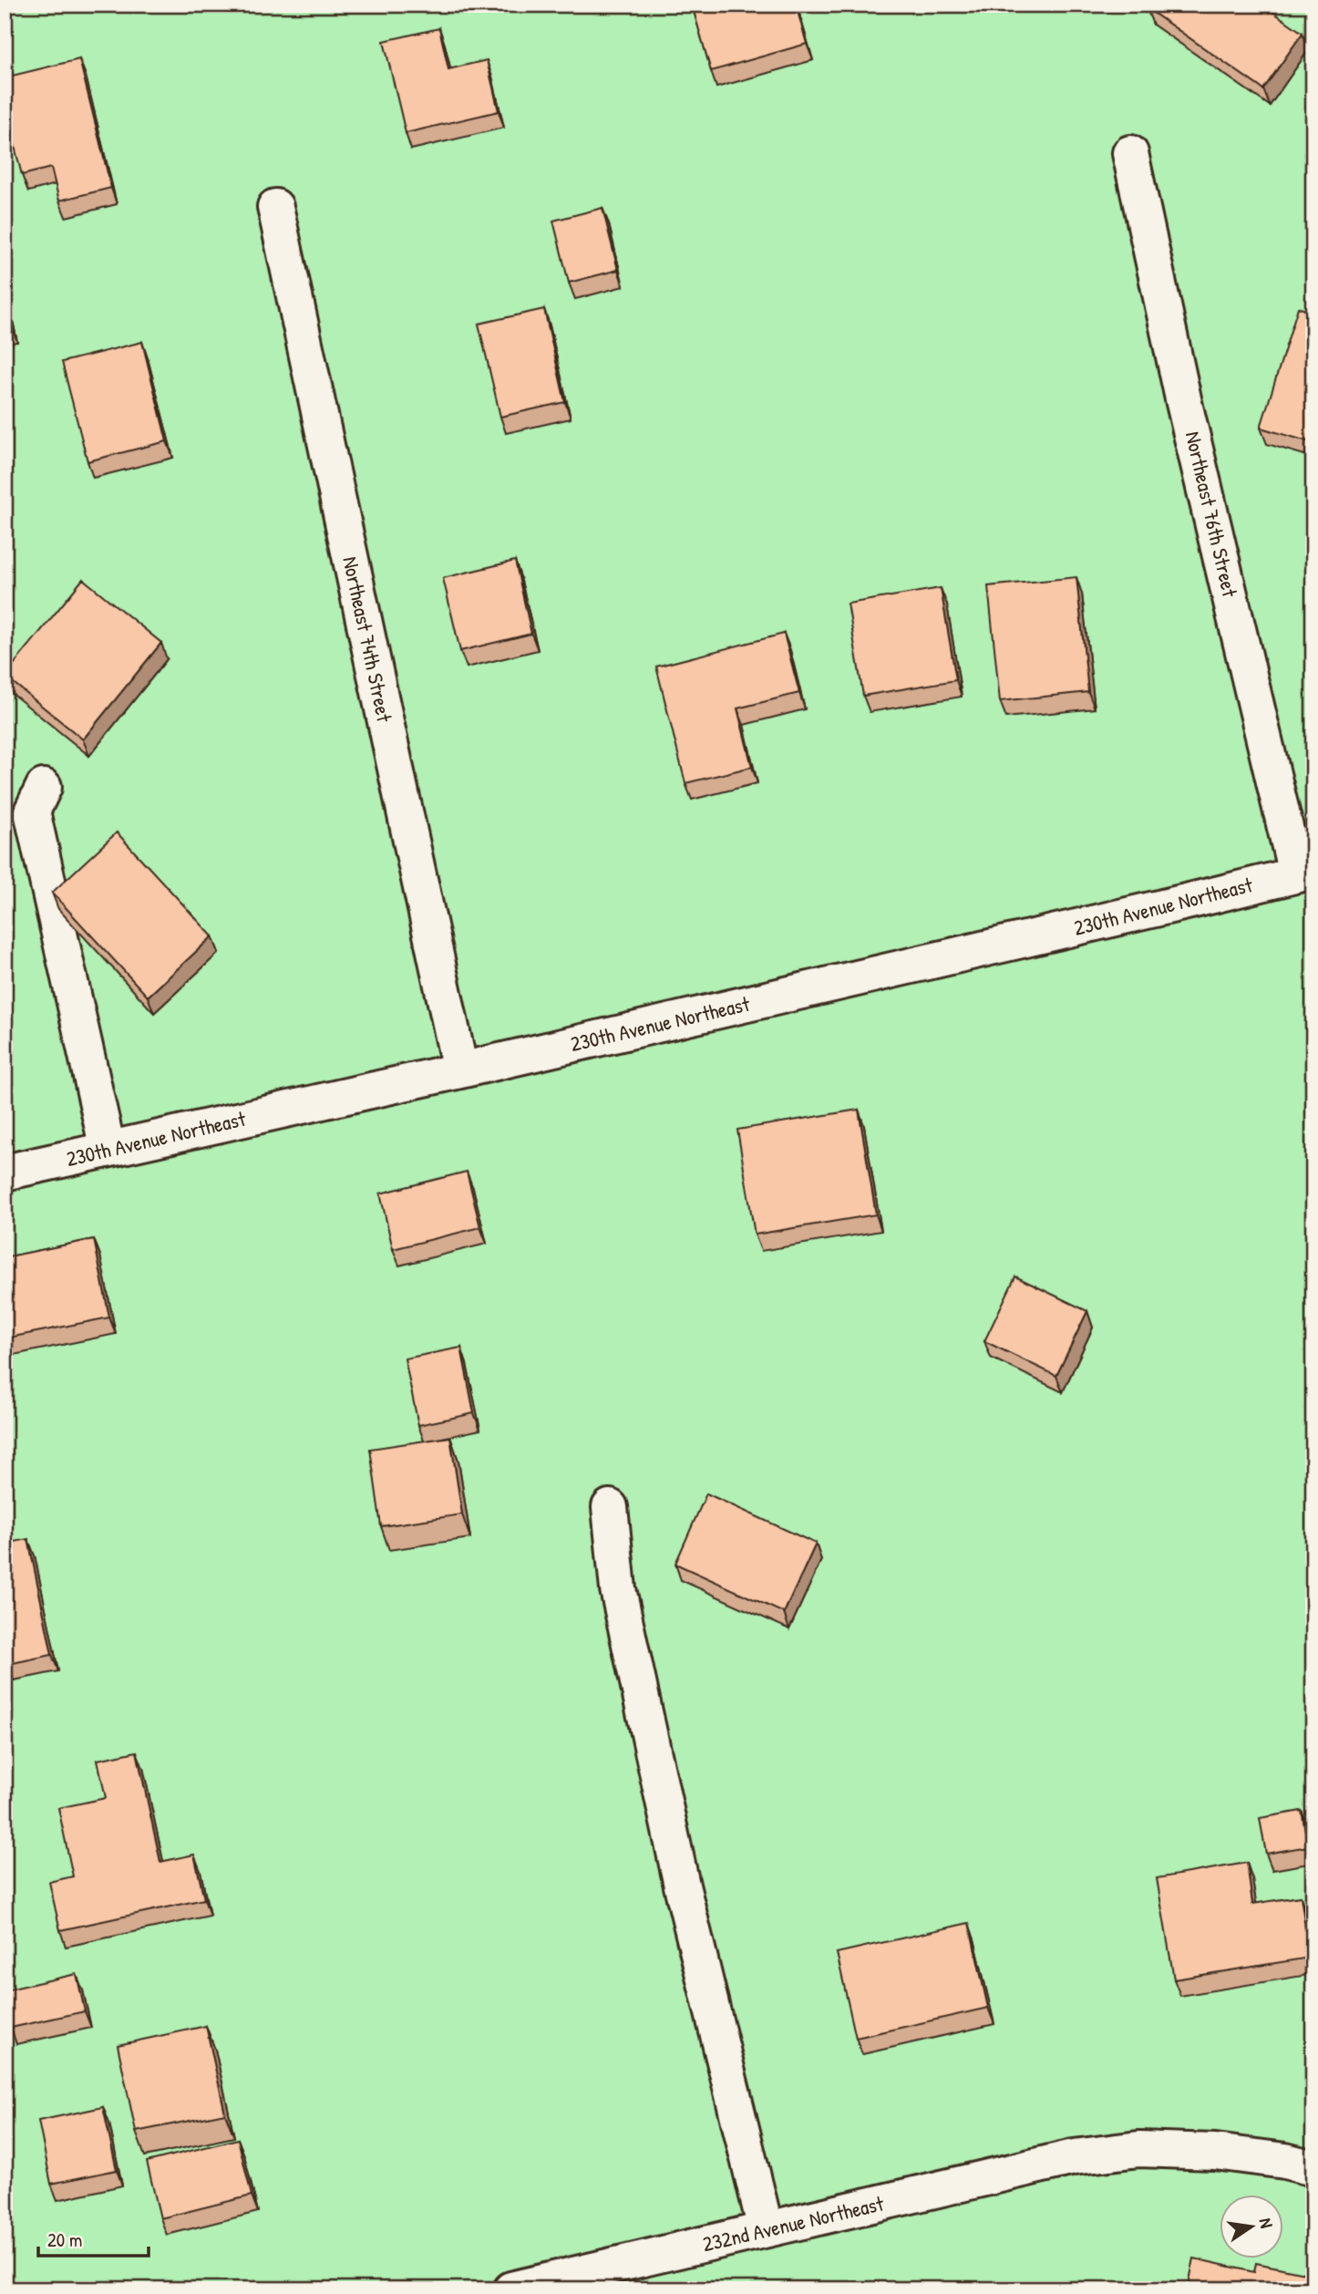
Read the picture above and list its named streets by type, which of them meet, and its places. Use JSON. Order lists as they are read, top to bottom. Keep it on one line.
{"streets":{"street":["Northeast 76th Street","Northeast 74th Street","230th Avenue Northeast","232nd Avenue Northeast"]},"crossings":[["Northeast 76th Street","230th Avenue Northeast"],["Northeast 74th Street","230th Avenue Northeast"]],"scale_bar":"20 m","north":"right"}
